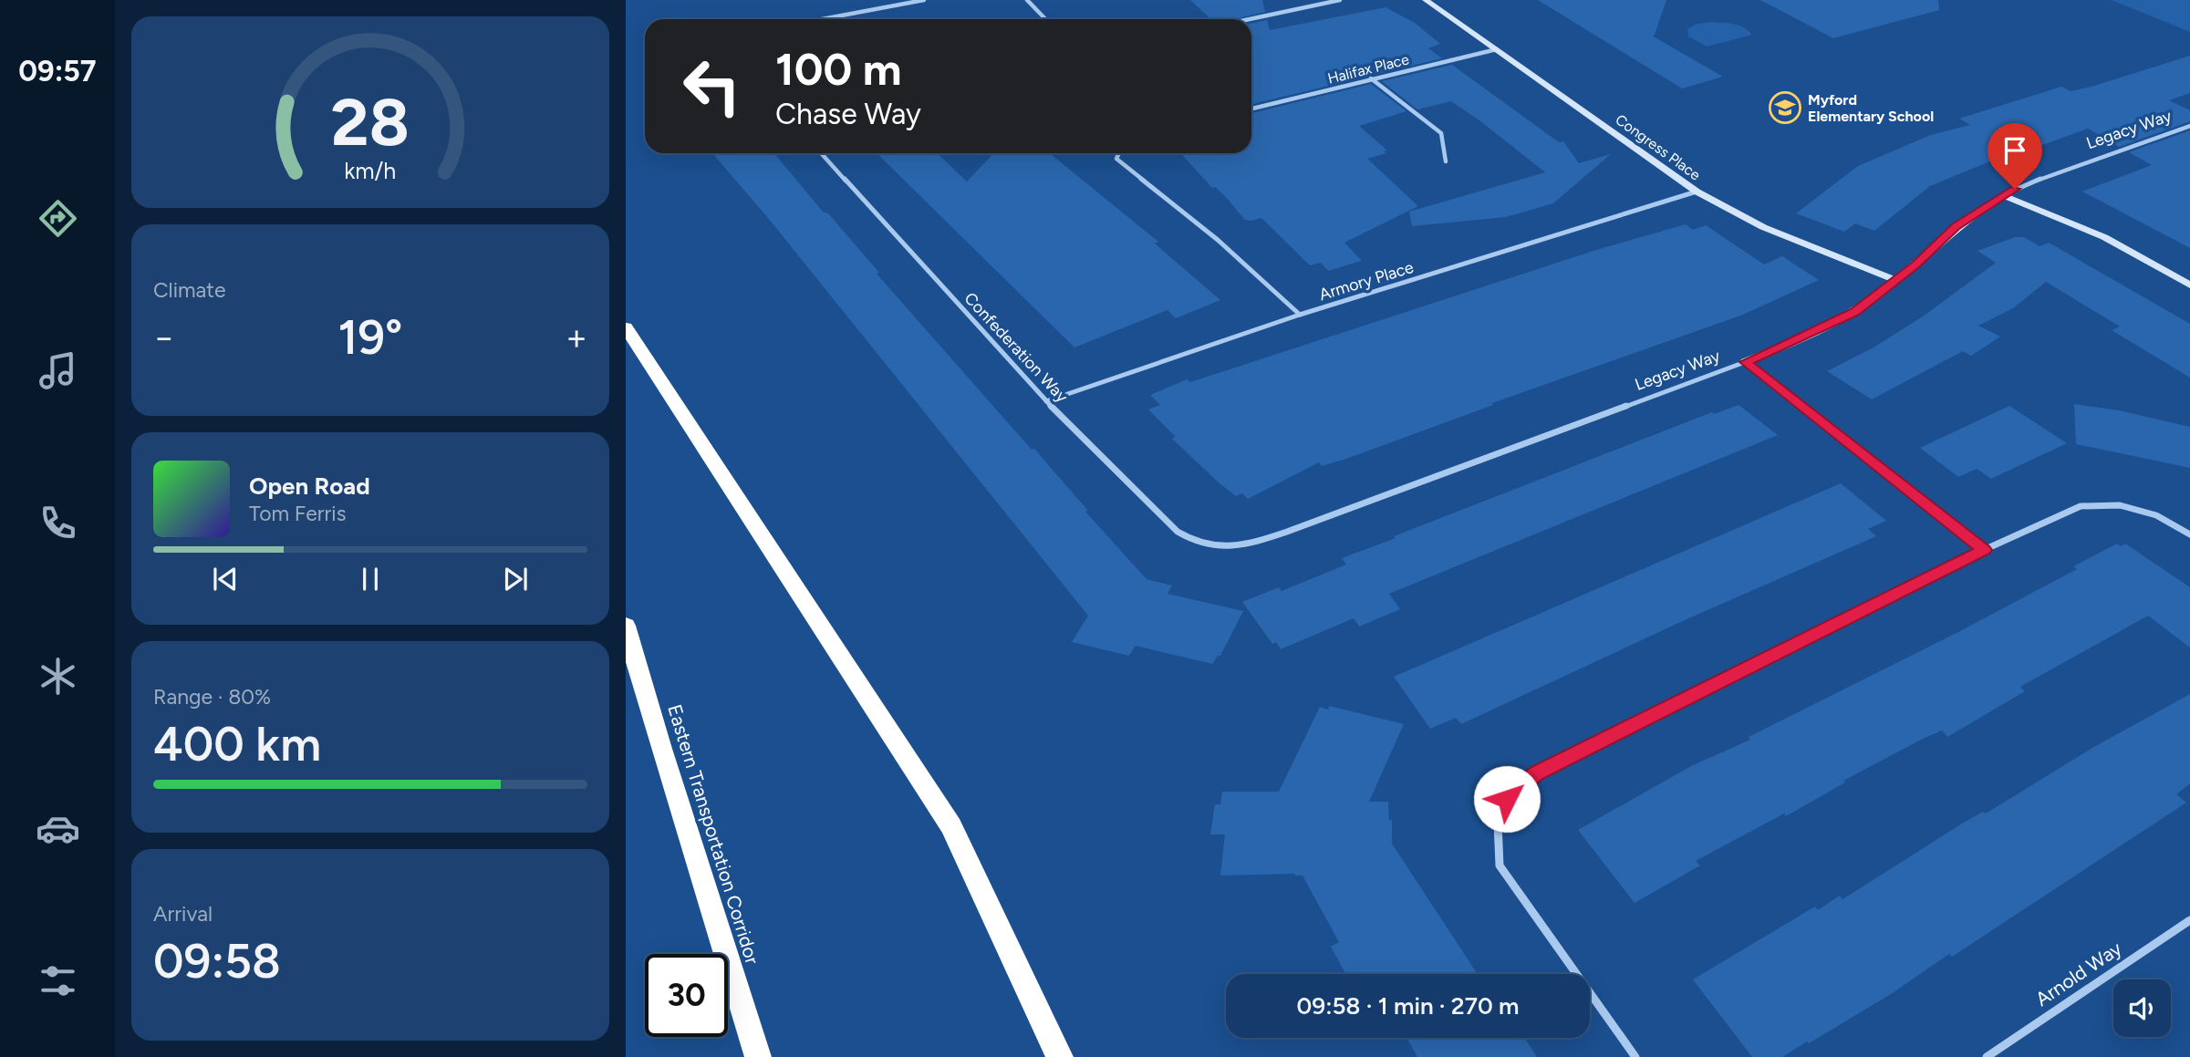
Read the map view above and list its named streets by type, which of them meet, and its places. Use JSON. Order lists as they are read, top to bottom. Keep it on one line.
{"streets":{"highway":["Eastern Transportation Corridor"],"street":["Halifax Place","Legacy Way","Congress Place","Armory Place","Confederation Way","Arnold Way"]},"crossings":[["Halifax Place","Congress Place"],["Legacy Way","Congress Place"],["Legacy Way","Confederation Way"],["Congress Place","Armory Place"],["Armory Place","Confederation Way"]],"places":{"school or university":["Myford Elementary School"]},"page":{"tabs":"09:57","turn":["100 m","Chase Way"],"tile":["Climate",["Range · 80%","400 km"],["Arrival","09:58"]],"heat":["−","19°","+"],"song":["Open Road","Tom Ferris"],"limit":"30","trip":"09:58 · 1 min · 270 m","gauge":["28","km/h"]}}
